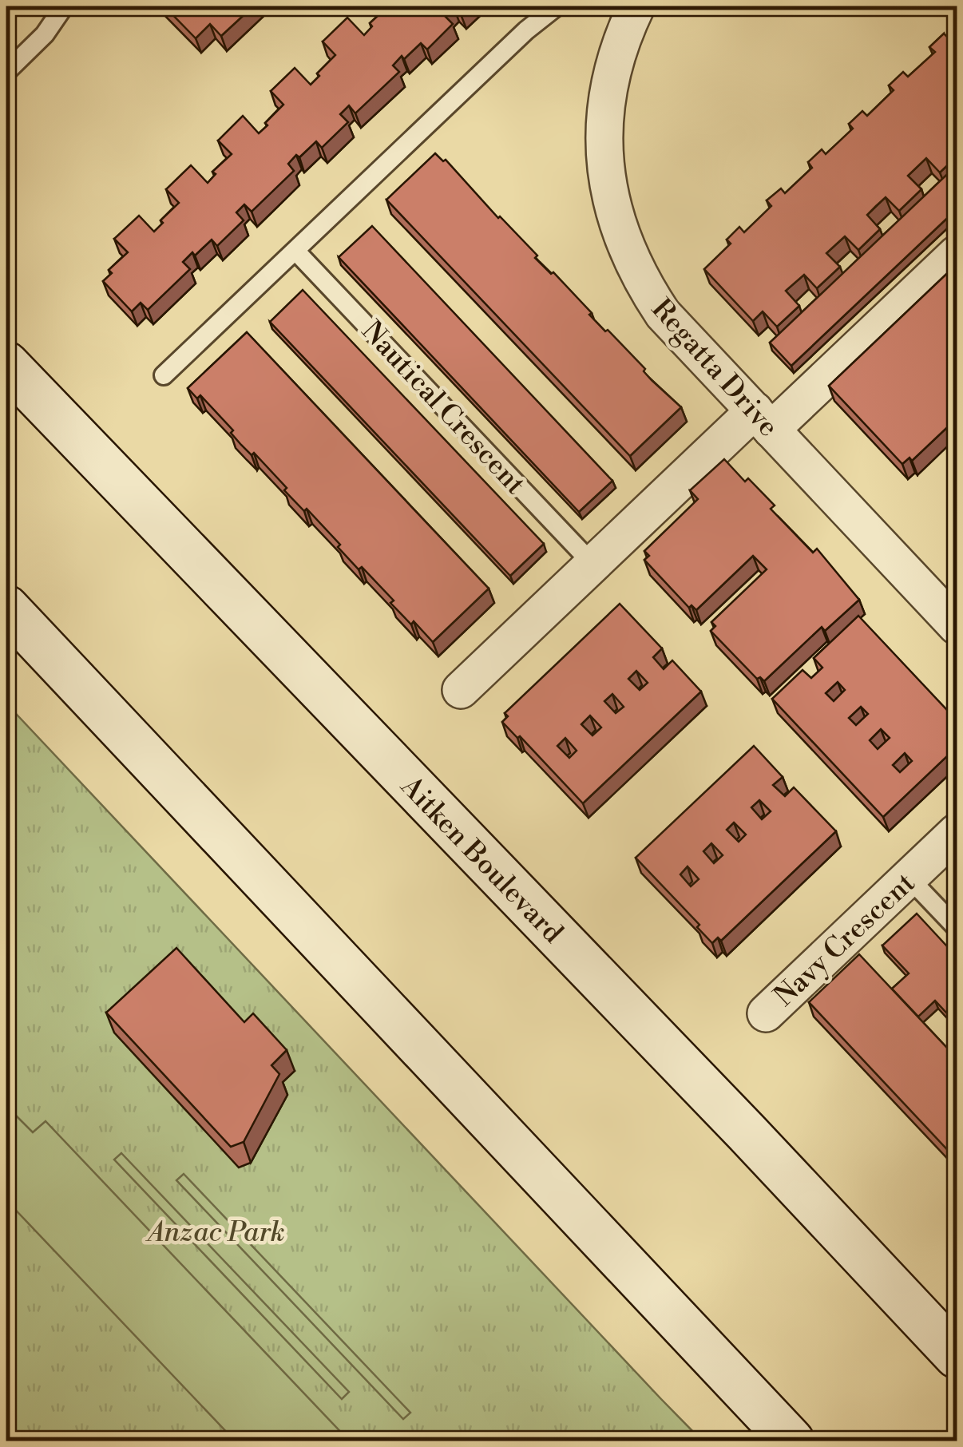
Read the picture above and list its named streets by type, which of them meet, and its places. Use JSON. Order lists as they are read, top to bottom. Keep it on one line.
{"streets":{"main road":["Aitken Boulevard"],"street":["Regatta Drive","Navy Crescent"],"lane":["Nautical Crescent"]},"parks":["Anzac Park"]}
